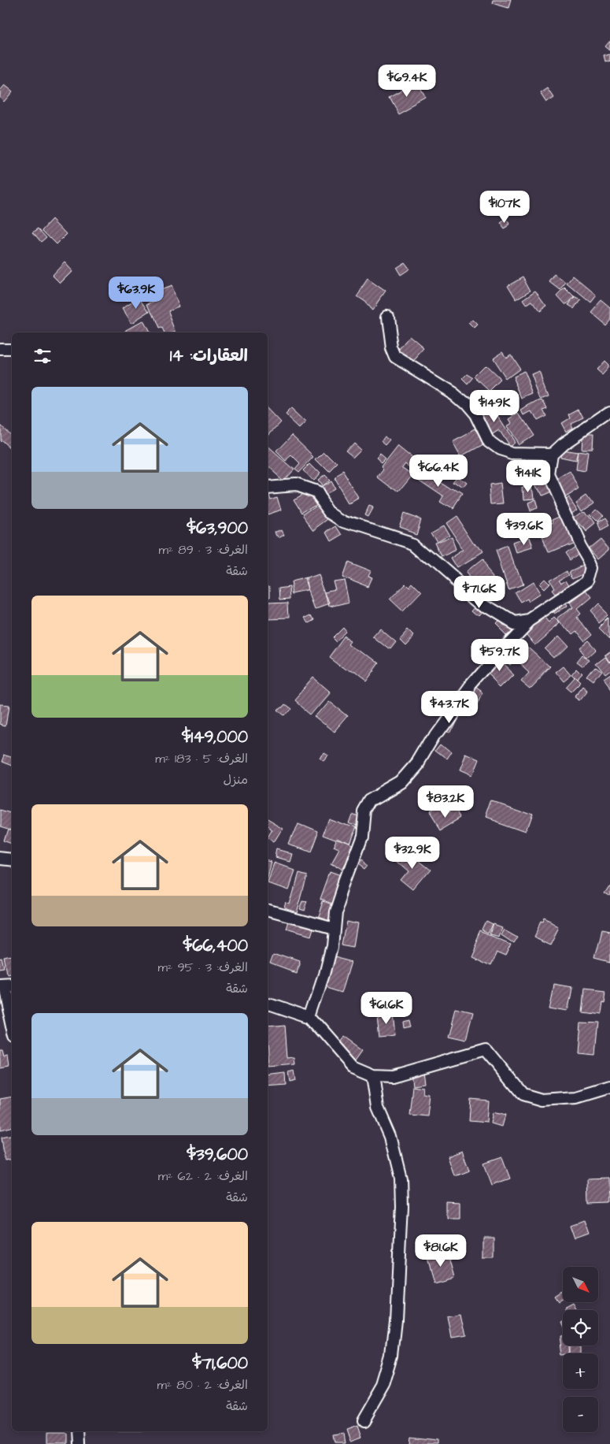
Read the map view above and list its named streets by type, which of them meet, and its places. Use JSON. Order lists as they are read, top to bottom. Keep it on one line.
{"north":"bottom right","page":{"price":["$69.4K","$107K","$63.9K","$149K","$66.4K","$141K","$39.6K","$71.6K","$59.7K","$43.7K","$83.2K","$32.9K","$61.6K","$81.6K"],"heading":"العقارات: 14","list":[{"name":"$63,900","note":"الغرف: 3 · 89 m² · شقة"},{"name":"$149,000","note":"الغرف: 5 · 183 m² · منزل"},{"name":"$66,400","note":"الغرف: 3 · 95 m² · شقة"},{"name":"$39,600","note":"الغرف: 2 · 62 m² · شقة"},{"name":"$71,600","note":"الغرف: 2 · 80 m² · شقة"}],"map_buttons":["+","−"]}}
